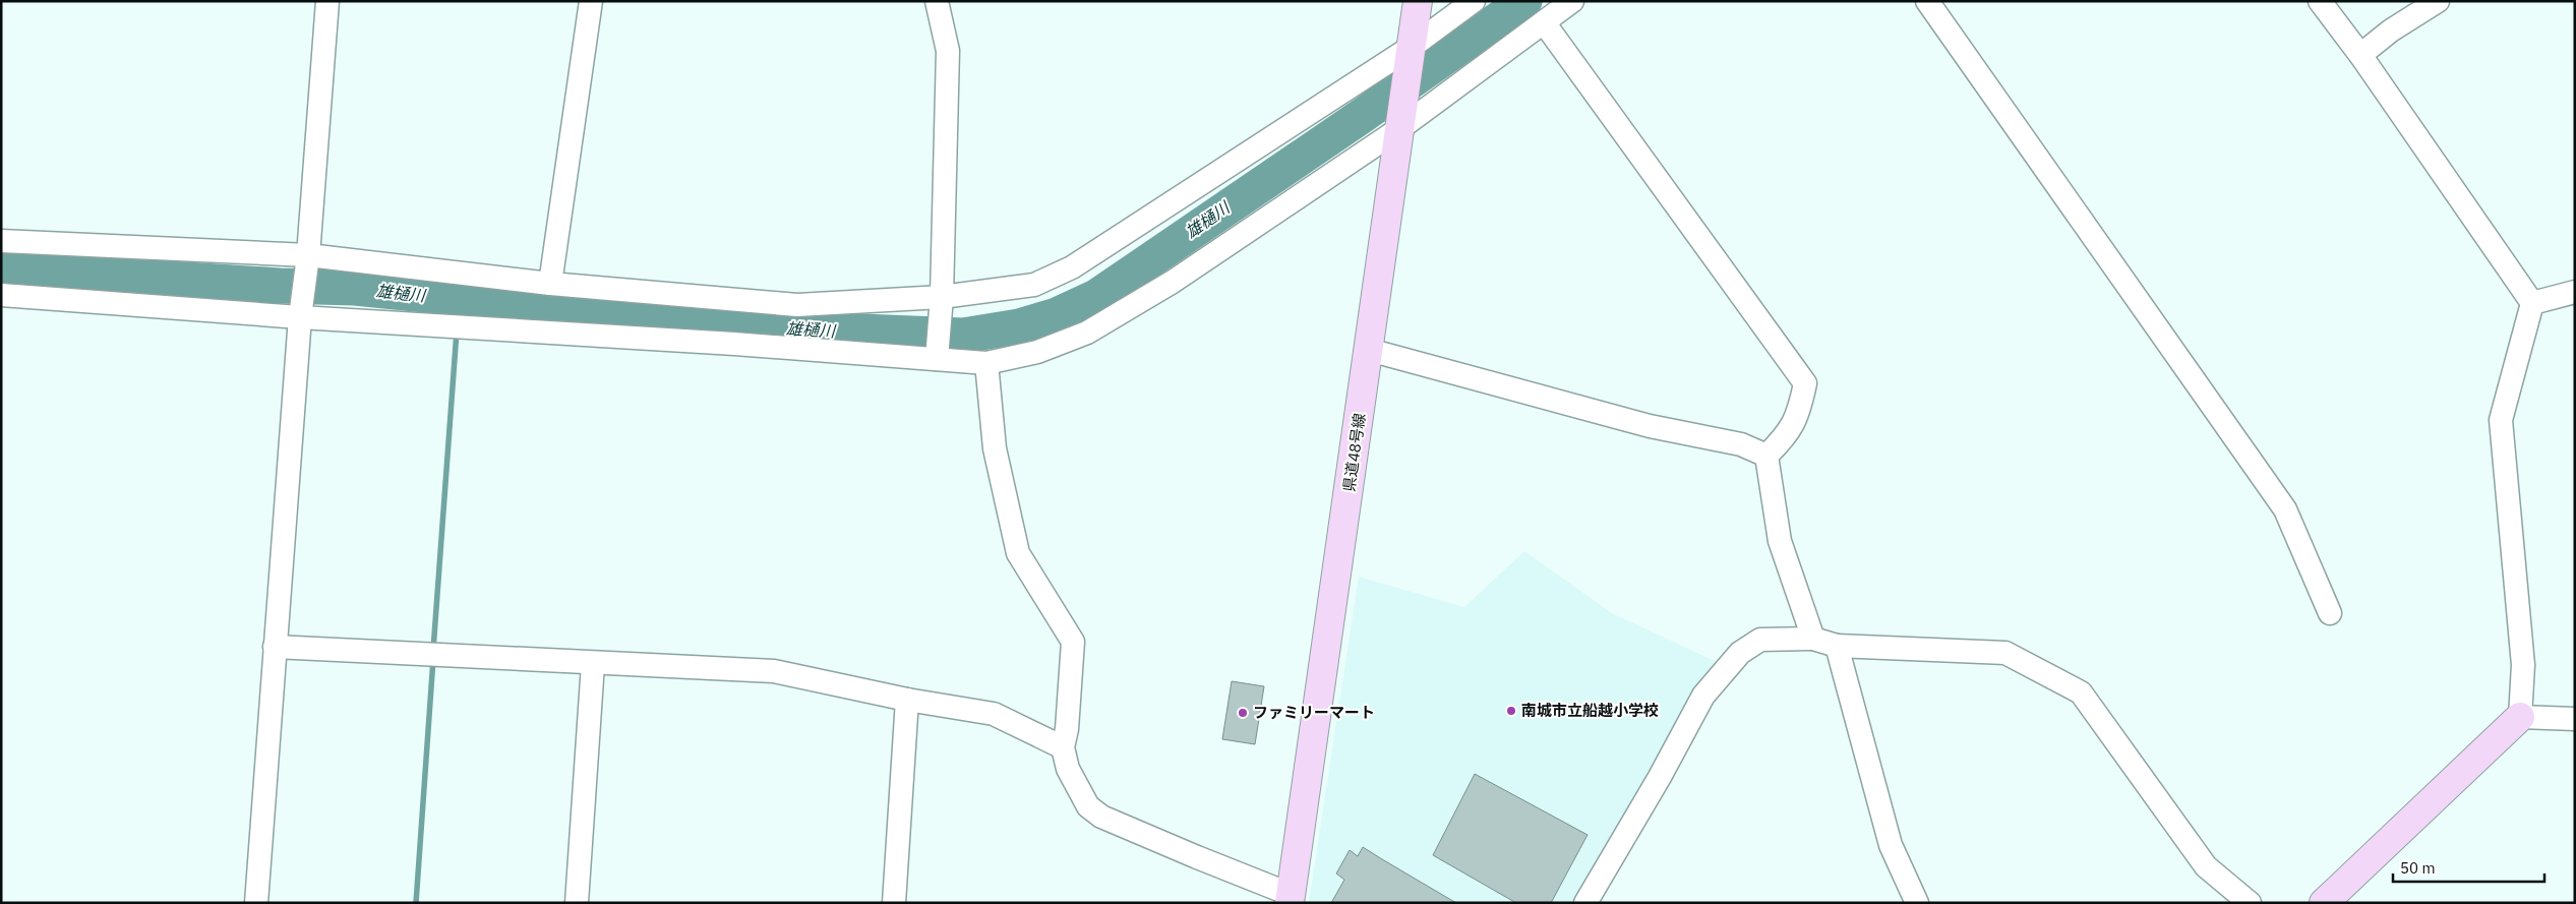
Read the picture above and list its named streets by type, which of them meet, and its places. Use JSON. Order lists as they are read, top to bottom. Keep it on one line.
{"streets":{"main road":["県道48号線"]},"water":["雄樋川"],"places":["南城市立船越小学校","ファミリーマート"],"scale_bar":"50 m"}
